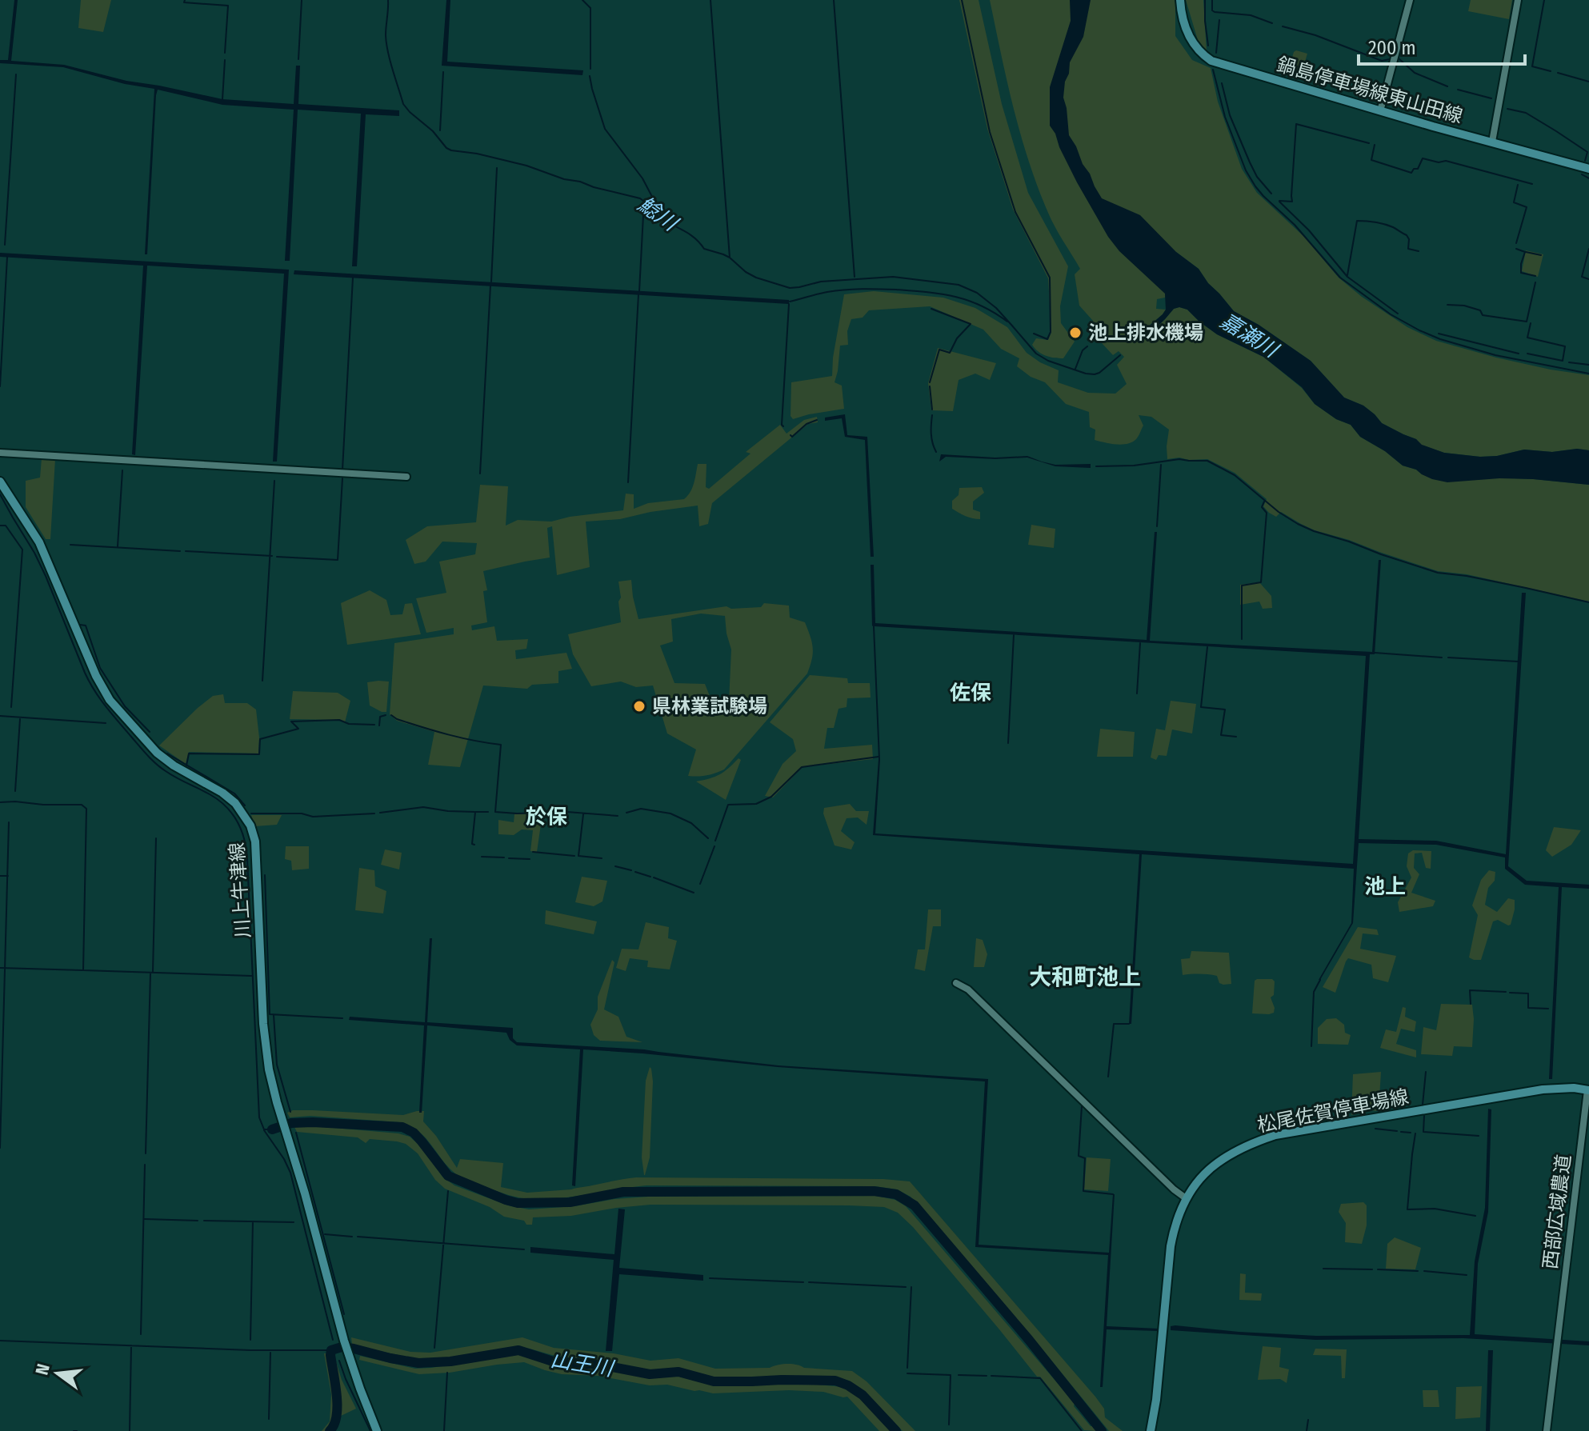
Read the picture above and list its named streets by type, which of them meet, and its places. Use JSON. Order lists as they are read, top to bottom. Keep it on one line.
{"streets":{"main road":["鍋島停車場線東山田線","川上牛津線","松尾佐賀停車場線"],"street":["西部広域農道"]},"crossings":[["松尾佐賀停車場線","西部広域農道"]],"districts":["佐保","於保","池上","大和町池上"],"water":["鯰川","嘉瀬川","山王川"],"places":["池上排水機場","県林業試験場"],"scale_bar":"200 m","north":"left"}
